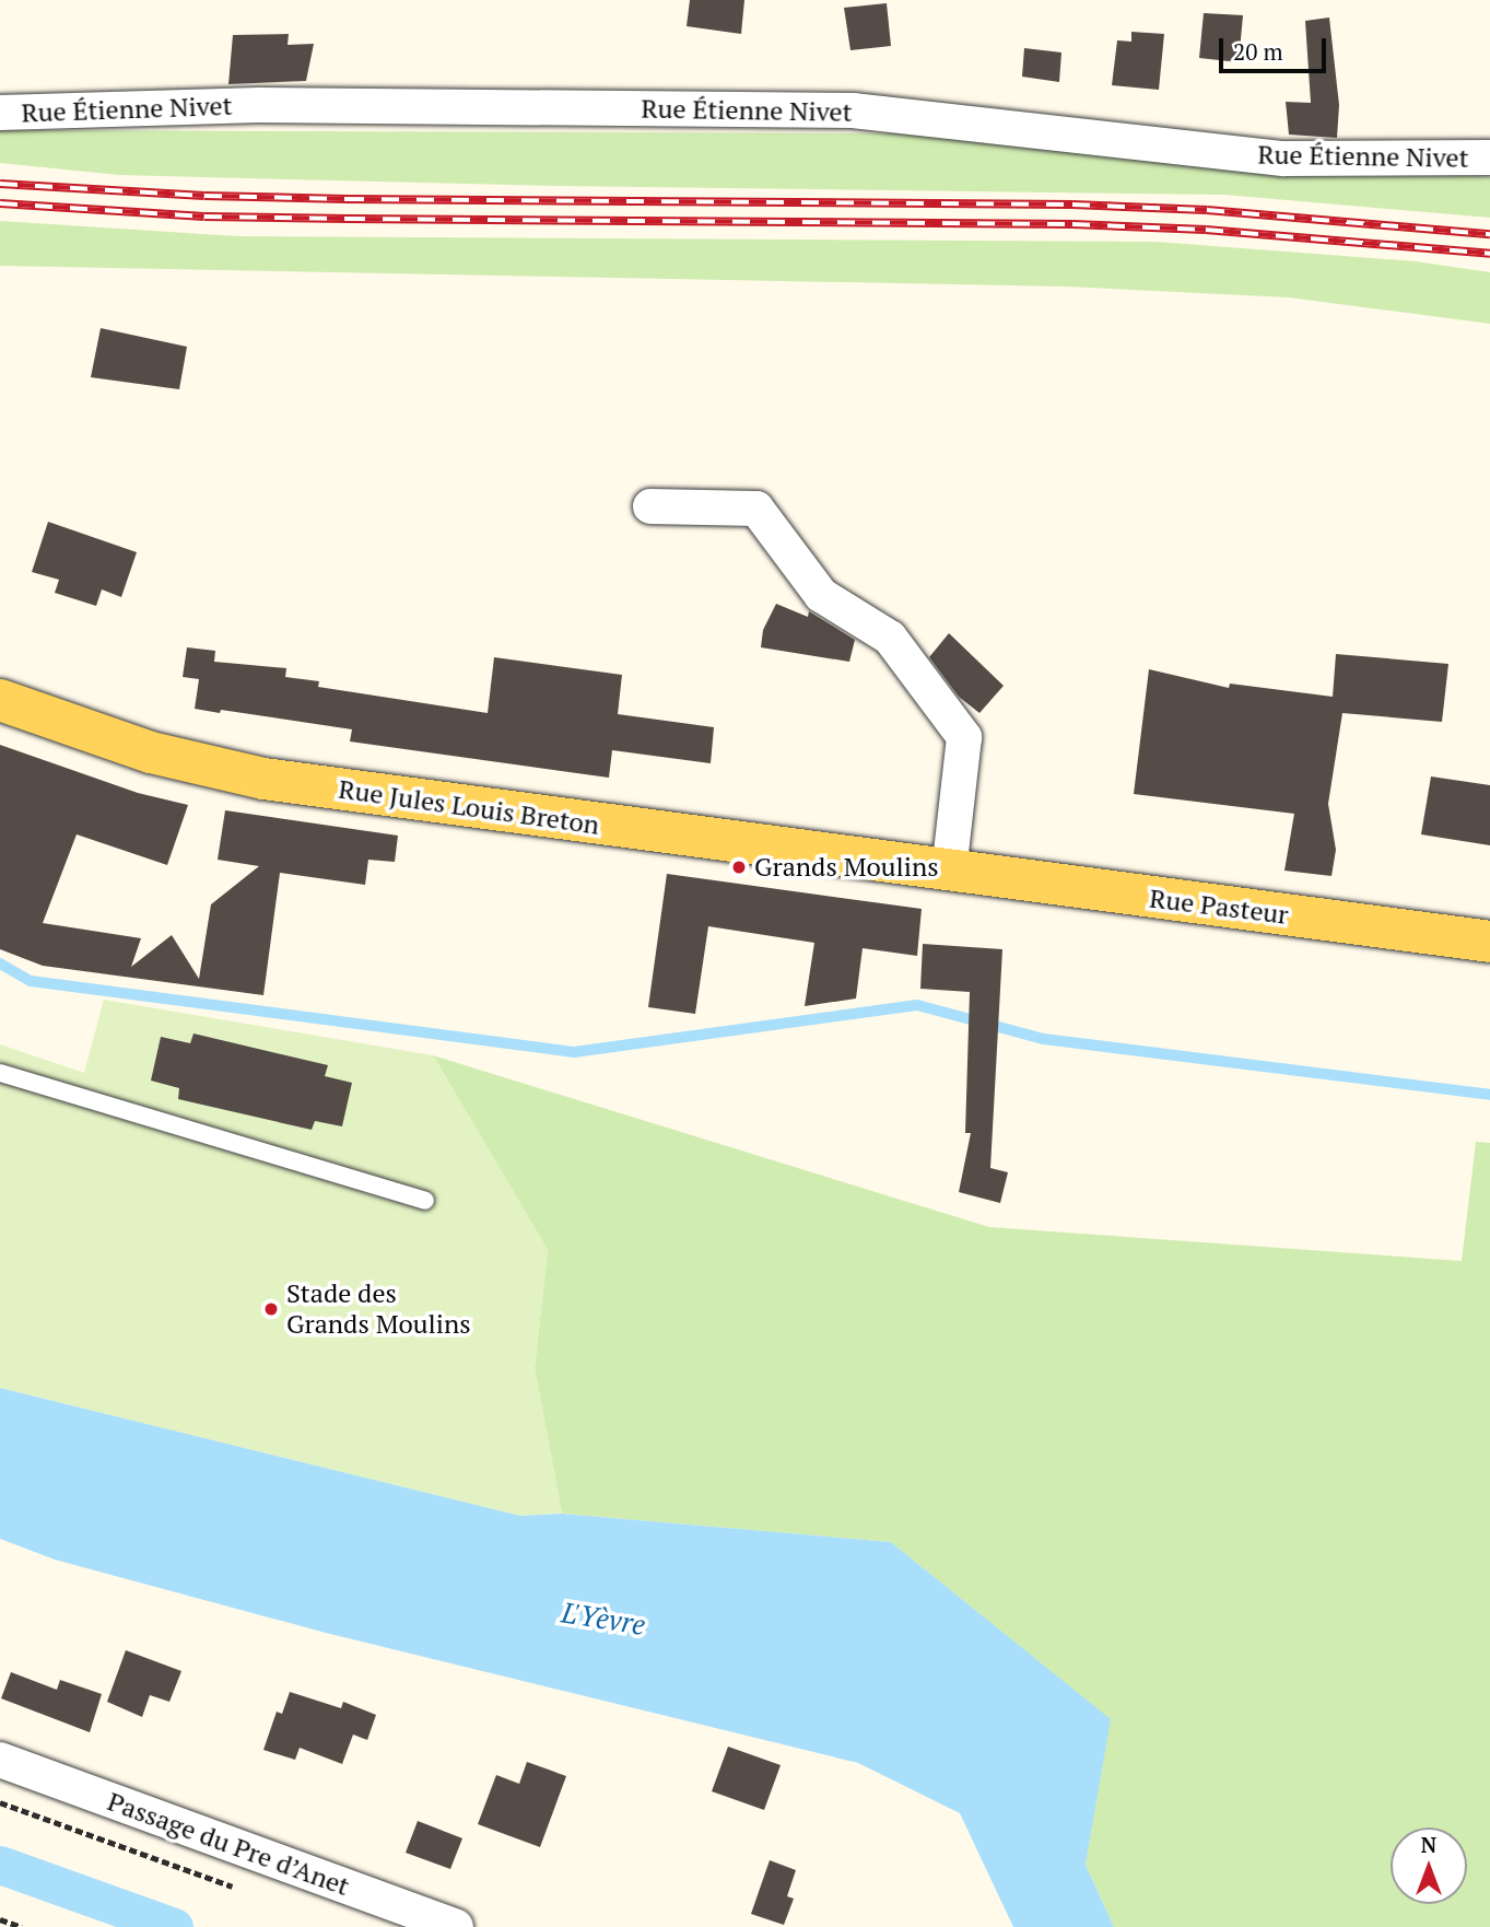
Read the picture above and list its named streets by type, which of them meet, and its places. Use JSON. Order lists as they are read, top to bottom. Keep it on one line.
{"streets":{"main road":["Rue Jules Louis Breton","Rue Pasteur"],"street":["Rue Étienne Nivet","Passage du Pre d’Anet"]},"crossings":[["Rue Jules Louis Breton","Rue Pasteur"]],"water":["L'Yèvre"],"places":["Grands Moulins","Stade des Grands Moulins"],"scale_bar":"20 m","north":"top"}
